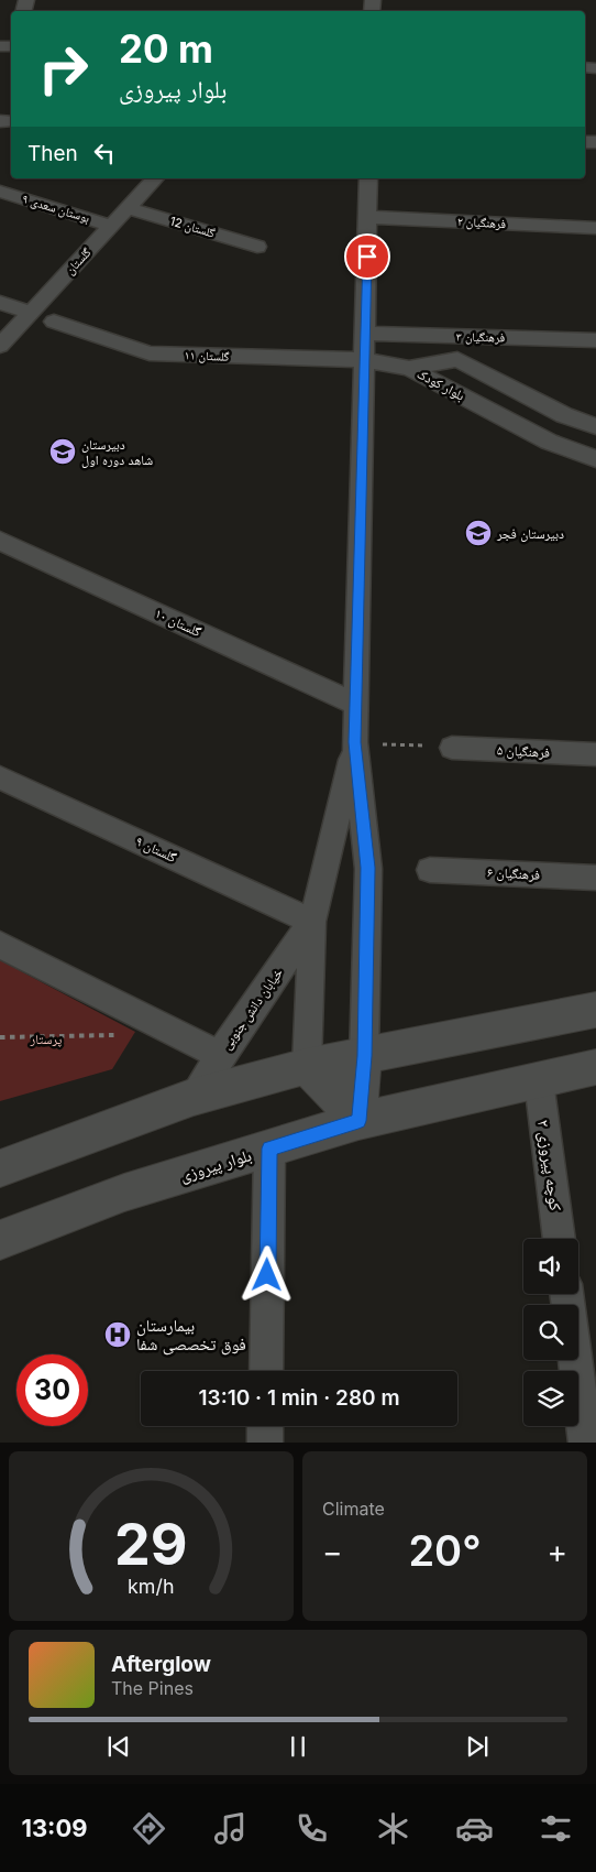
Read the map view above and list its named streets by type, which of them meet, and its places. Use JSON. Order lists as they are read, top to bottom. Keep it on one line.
{"streets":{"street":["بوستان سعدی ۹","فرهنگیان ۲","گلستان 12","گلستان","فرهنگیان ۳","گلستان ۱۱","بلوار کودک","گلستان ۱۰","فرهنگیان ۵","گلستان ۹","فرهنگیان ۶","خیابان دانش جنوبی","بلوار پیروزی","کوچه پیروزی ۲"]},"crossings":[["بوستان سعدی ۹","گلستان"],["فرهنگیان ۲","خیابان دانش جنوبی"],["گلستان 12","گلستان"],["فرهنگیان ۳","خیابان دانش جنوبی"],["گلستان ۱۱","بلوار کودک"],["گلستان ۱۱","خیابان دانش جنوبی"],["گلستان ۱۰","خیابان دانش جنوبی"],["گلستان ۹","خیابان دانش جنوبی"],["بلوار پیروزی","کوچه پیروزی ۲"]],"parks":["پرستار"],"places":{"school or university":["دبیرستان شاهد دوره اول","دبیرستان فجر"],"hospital":["بیمارستان فوق تخصصی شفا"]},"page":{"turn":["20 m","بلوار پیروزی"],"then":"Then","limit":"30","trip":"13:10 · 1 min · 280 m","tile":"Climate","heat":["−","20°","+"],"song":["Afterglow","The Pines"],"tabs":"13:09","gauge":["29","km/h"]}}
